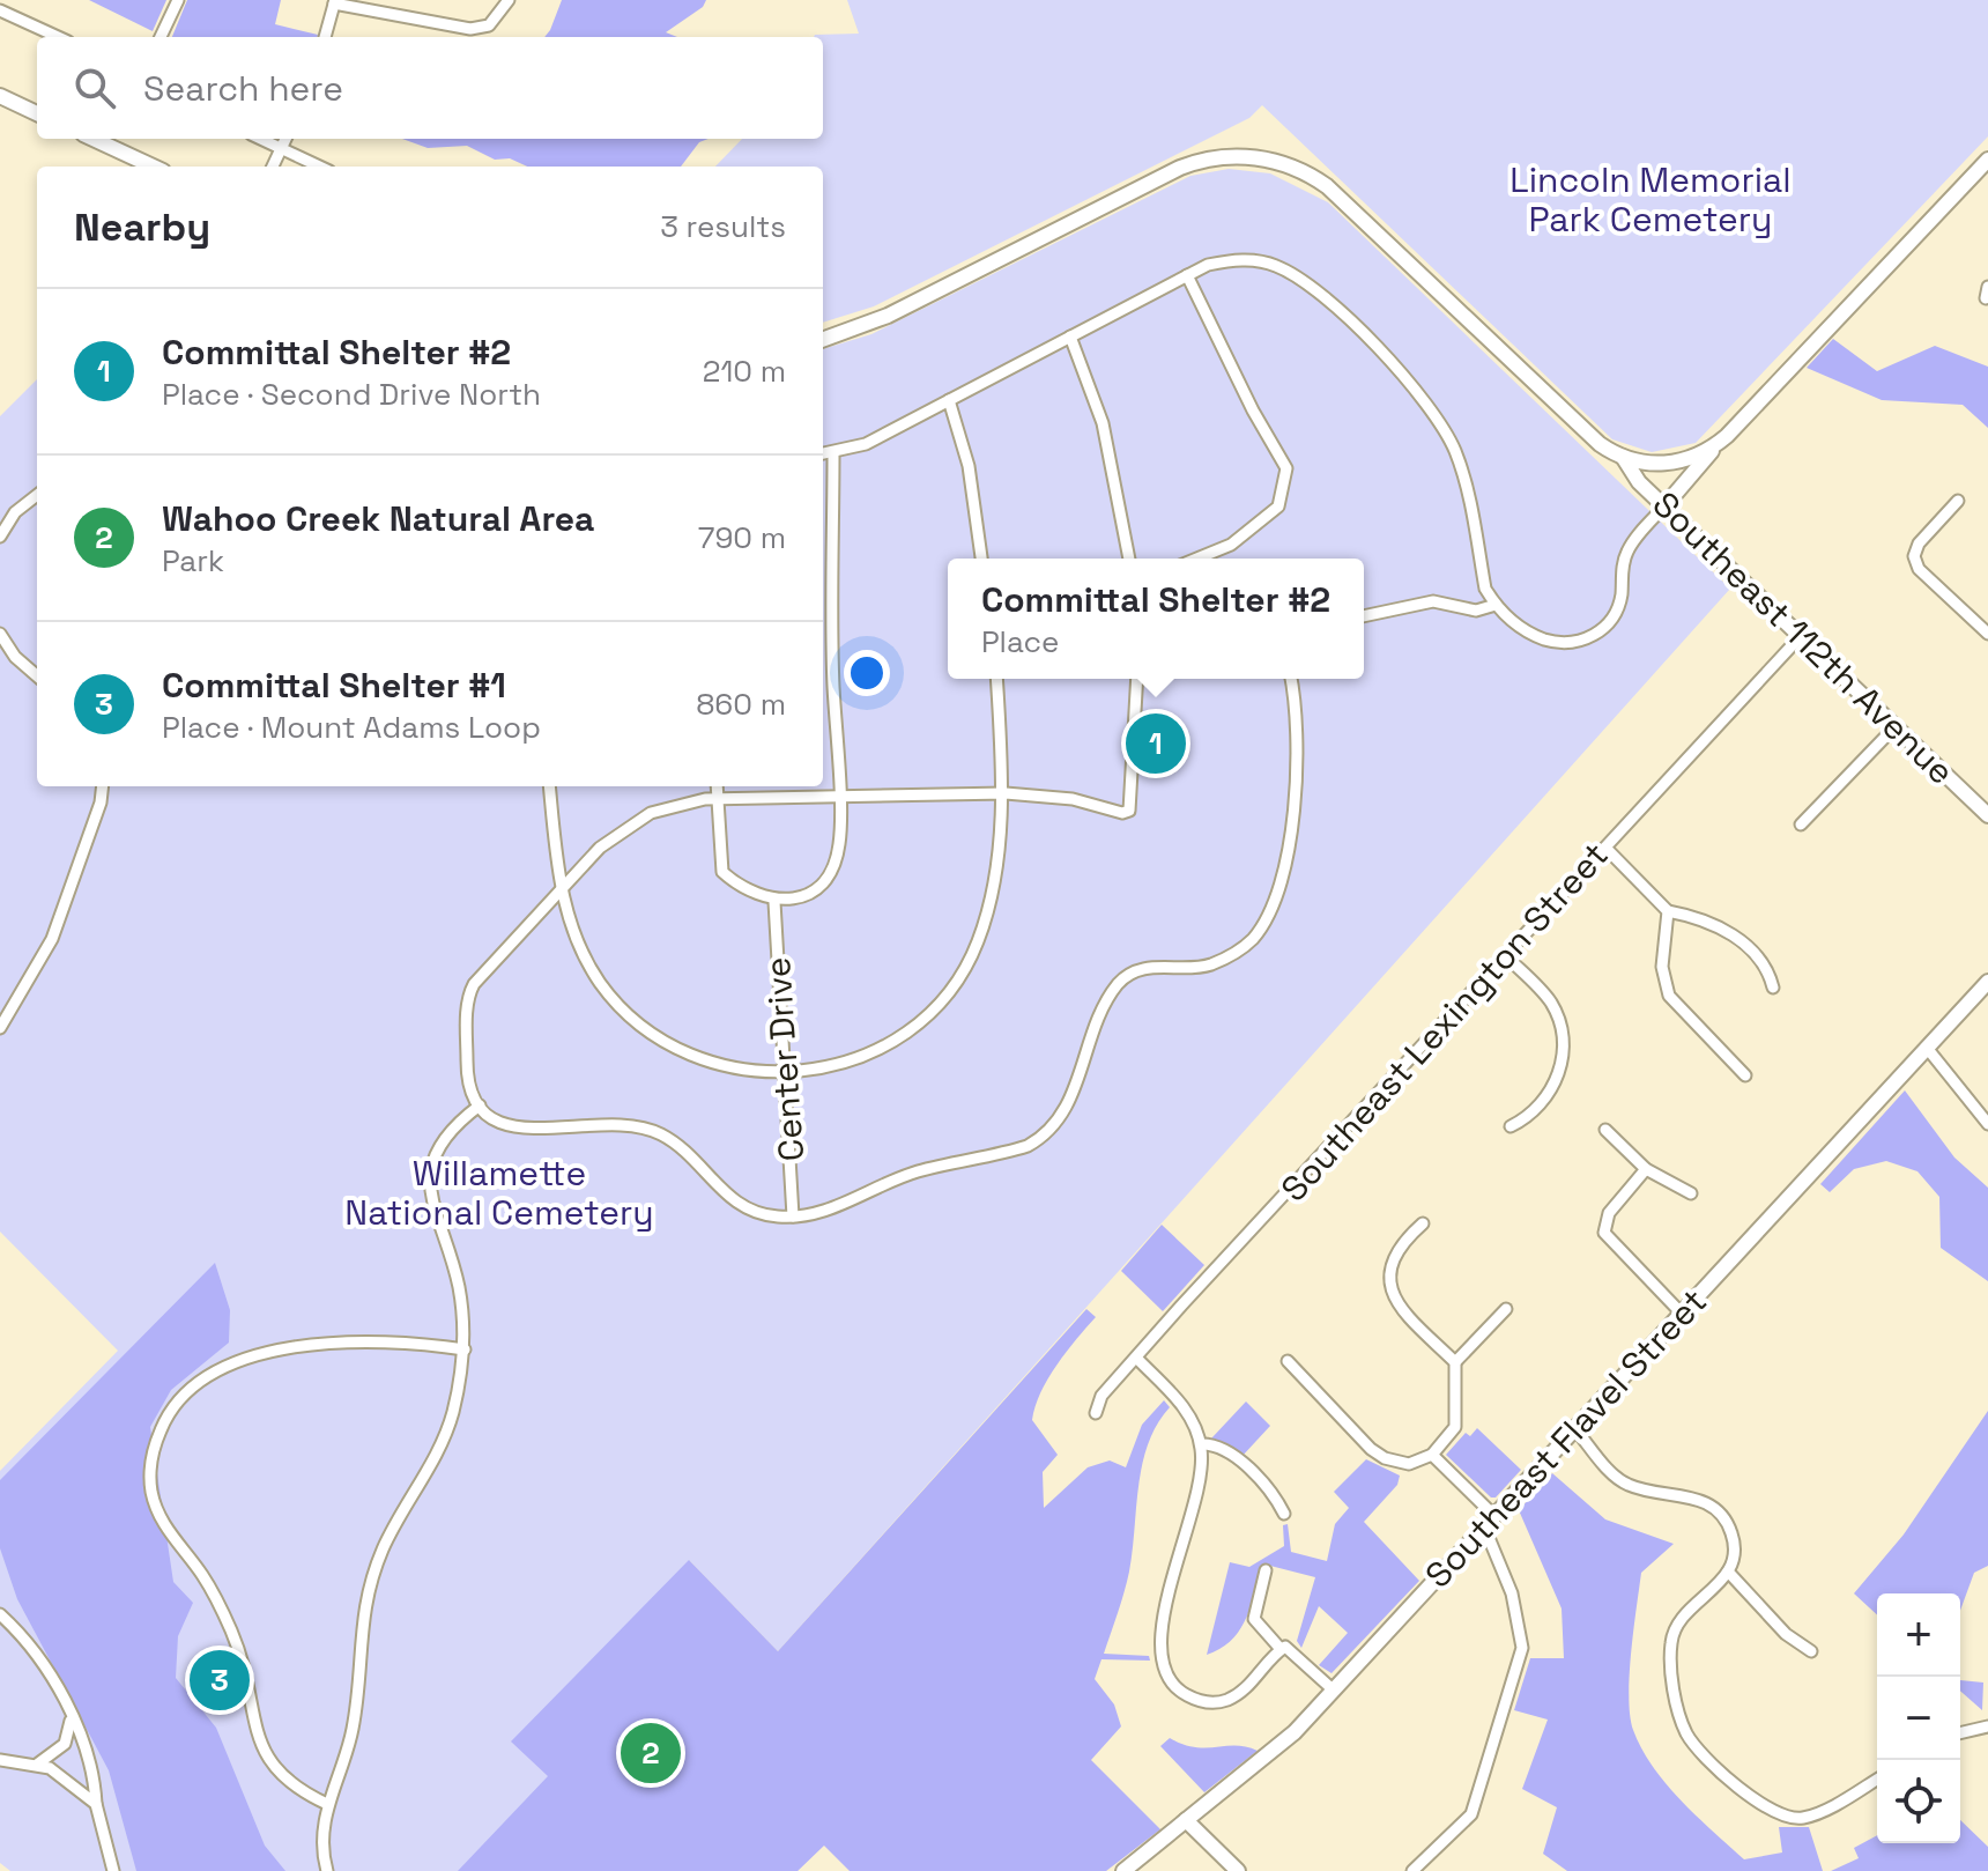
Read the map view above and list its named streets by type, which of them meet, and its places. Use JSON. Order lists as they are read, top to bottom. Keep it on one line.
{"streets":{"street":["Southeast 112th Avenue","Southeast Lexington Street","Center Drive","Southeast Flavel Street"]},"crossings":[["Southeast 112th Avenue","Southeast Lexington Street"]],"parks":["Lincoln Memorial Park Cemetery","Willamette National Cemetery"],"page":{"search":"Search here","heading":["Nearby","3 results"],"list":[{"mark":"1","name":"Committal Shelter #2","note":"Place · Second Drive North","value":"210 m"},{"mark":"2","name":"Wahoo Creek Natural Area","note":"Park","value":"790 m"},{"mark":"3","name":"Committal Shelter #1","note":"Place · Mount Adams Loop","value":"860 m"}],"popup":["Committal Shelter #2","Place"],"pins":["1","3","2"],"map_buttons":["+","−"]}}
